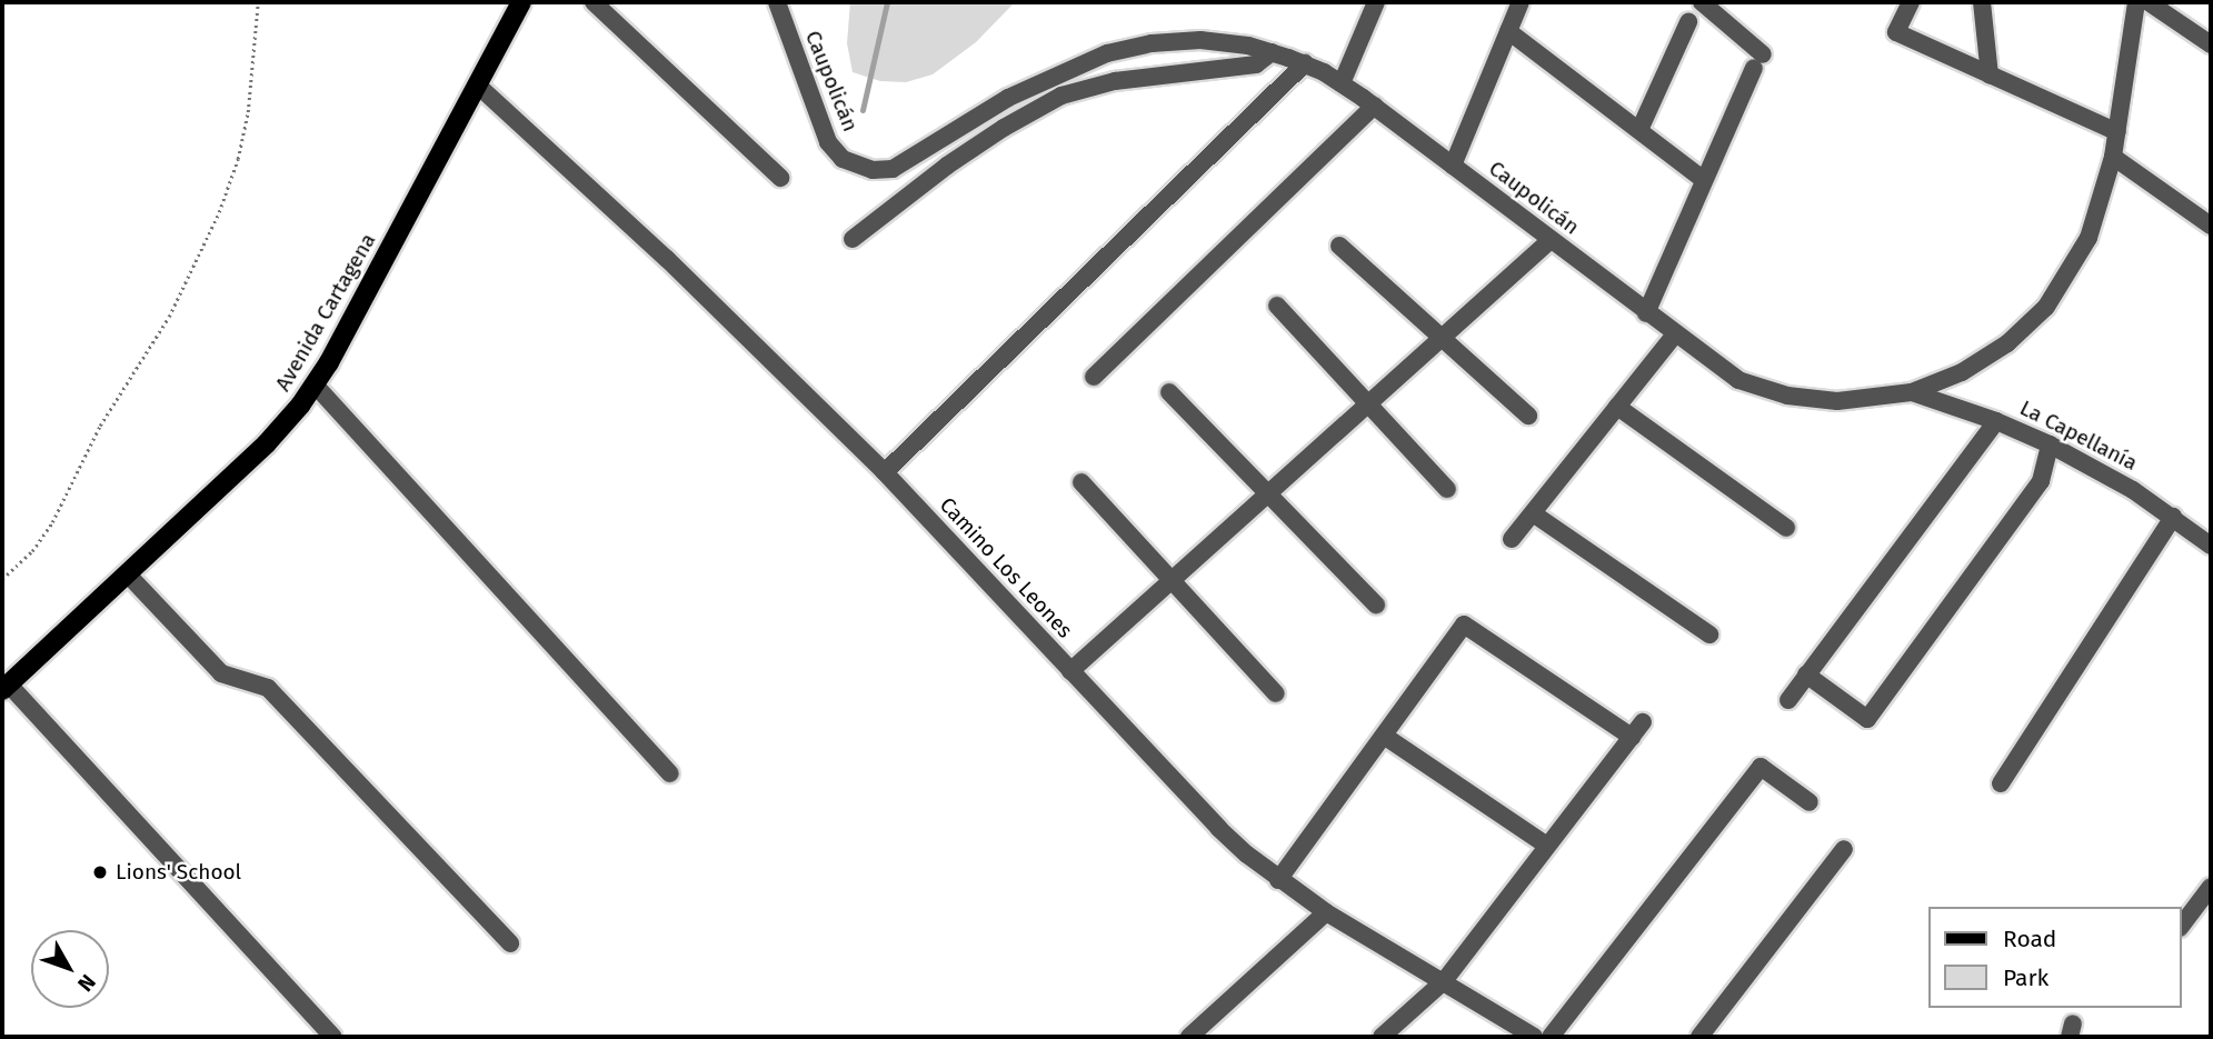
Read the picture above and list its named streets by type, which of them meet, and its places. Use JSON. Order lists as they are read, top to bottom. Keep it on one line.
{"streets":{"main road":["Avenida Cartagena"],"street":["Caupolicán","La Capellanía","Camino Los Leones"]},"crossings":[["Caupolicán","La Capellanía"],["Avenida Cartagena","Camino Los Leones"]],"places":["Lions' School"],"legend":["Road","Park"],"north":"bottom right"}
